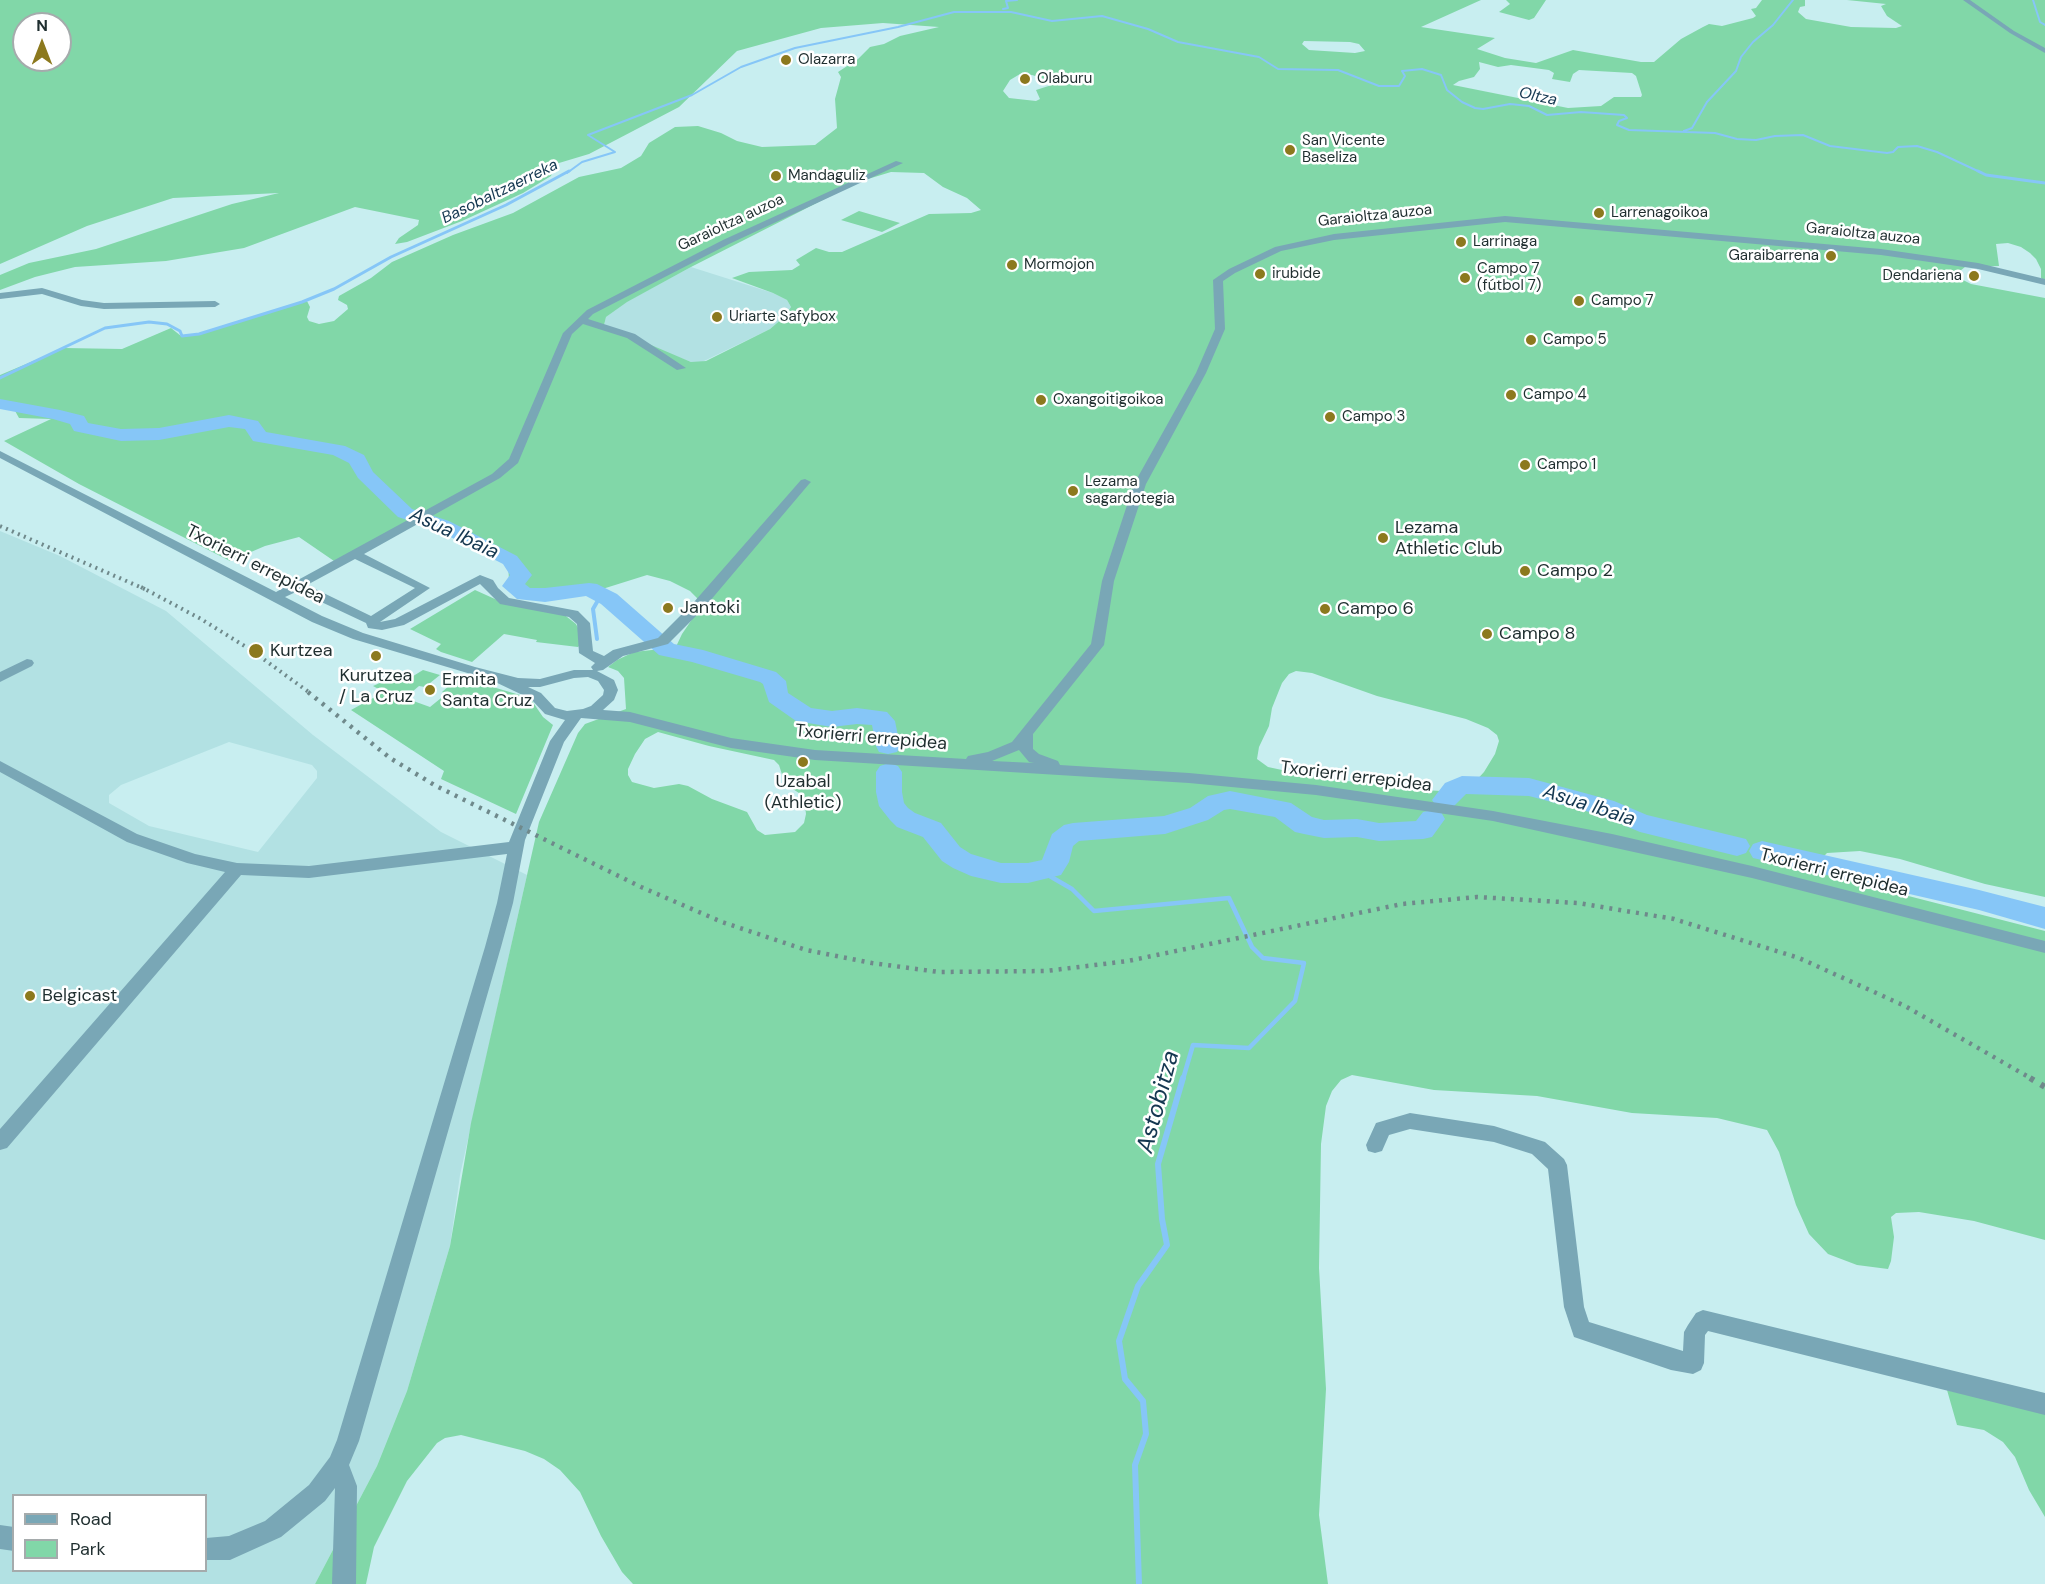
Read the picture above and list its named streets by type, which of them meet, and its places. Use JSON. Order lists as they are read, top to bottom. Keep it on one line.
{"streets":{"street":["Garaioltza auzoa","Txorierri errepidea"]},"crossings":[["Garaioltza auzoa","Txorierri errepidea"]],"water":["Oltza","Basobaltzaerreka","Asua Ibaia","Astobitza"],"places":["Olazarra","Olaburu","San Vicente Baseliza","Mandaguliz","Larrenagoikoa","Larrinaga","Garaibarrena","Mormojon","irubide","Dendariena","Campo 7 (fútbol 7)","Campo 7","Uriarte Safybox","Campo 5","Campo 4","Oxangoitigoikoa","Campo 3","Campo 1","Lezama sagardotegia","Lezama Athletic Club","Campo 2","Jantoki","Campo 6","Campo 8","Kurtzea","Kurutzea / La Cruz","Ermita Santa Cruz","Uzabal (Athletic)","Belgicast"],"legend":["Road","Park"],"north":"top"}
